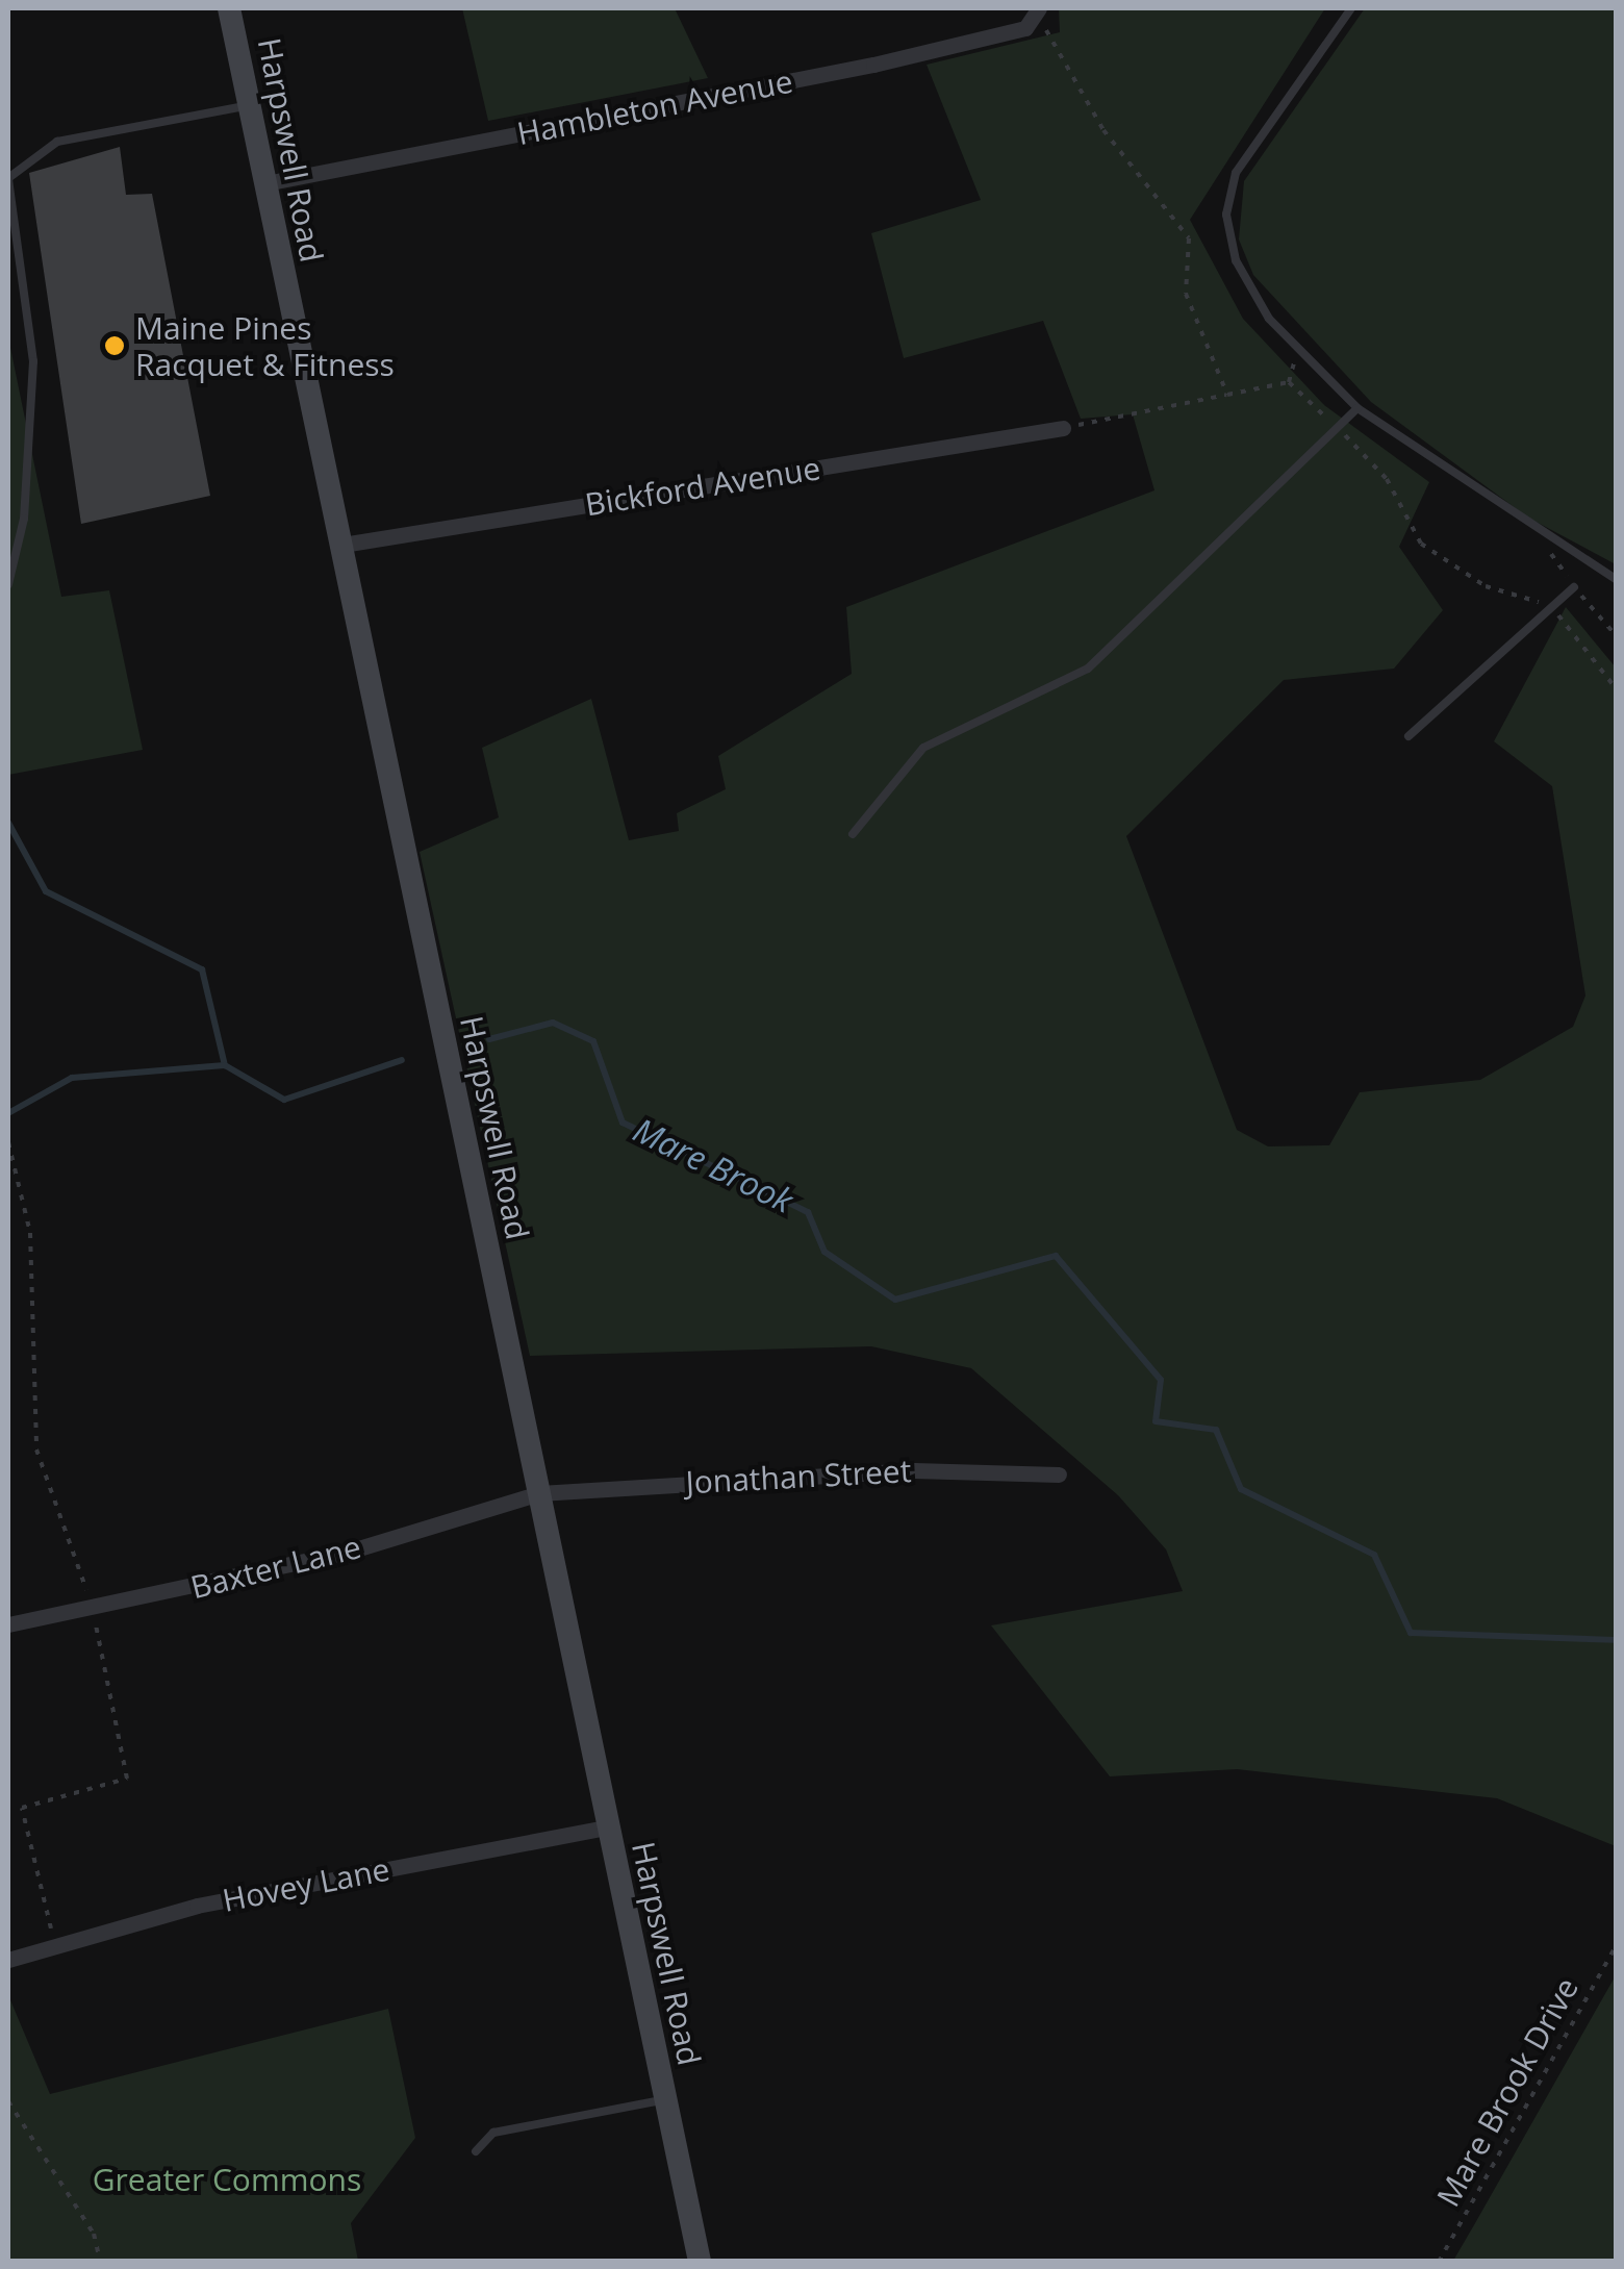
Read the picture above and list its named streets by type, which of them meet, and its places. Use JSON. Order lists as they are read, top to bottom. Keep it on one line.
{"streets":{"main road":["Harpswell Road"],"street":["Hambleton Avenue","Bickford Avenue","Jonathan Street","Baxter Lane","Hovey Lane"],"path":["Mare Brook Drive"]},"crossings":[["Hambleton Avenue","Harpswell Road"],["Harpswell Road","Bickford Avenue"],["Harpswell Road","Jonathan Street"],["Harpswell Road","Baxter Lane"],["Harpswell Road","Hovey Lane"],["Jonathan Street","Baxter Lane"]],"water":["Mare Brook"],"parks":["Greater Commons"],"places":["Maine Pines Racquet & Fitness"]}
